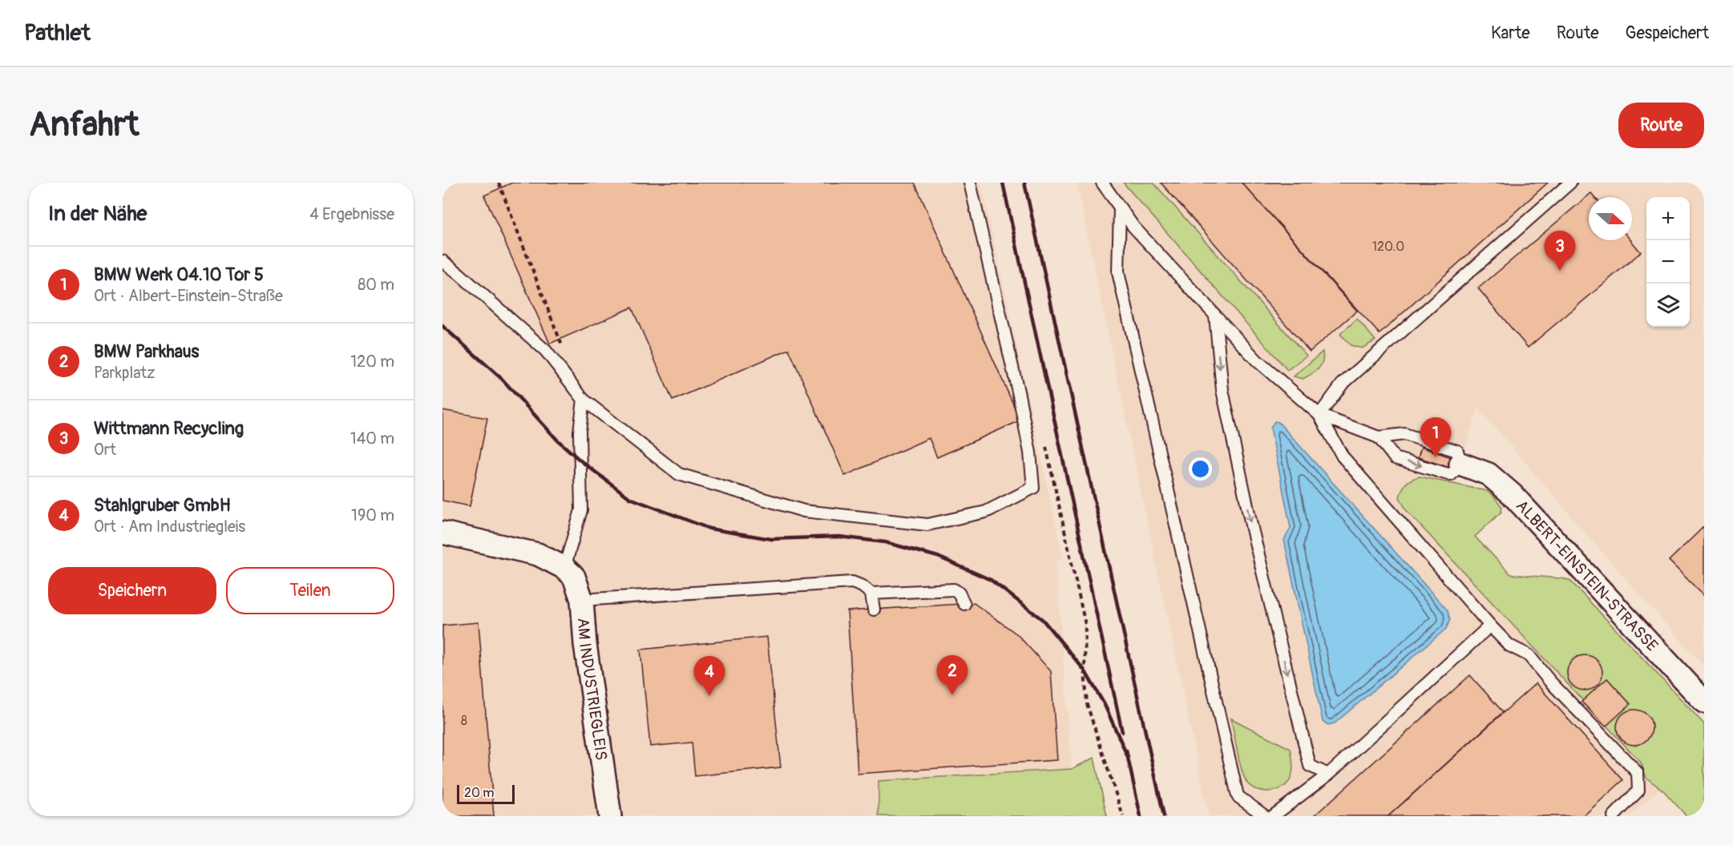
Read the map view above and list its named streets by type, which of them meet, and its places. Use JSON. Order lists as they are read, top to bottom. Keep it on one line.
{"streets":{"street":["ALBERT-EINSTEIN-STRASSE","AM INDUSTRIEGLEIS"]},"house_numbers":["120.0","8"],"scale_bar":"20 m","north":"right","page":{"header":"Pathlet","nav":["Karte","Route","Gespeichert"],"buttons":["Route",["Speichern","Teilen"]],"title":"Anfahrt","heading":["In der Nähe","4 Ergebnisse"],"map_buttons":["+","−"],"pins":["3","1","2","4"],"list":[{"mark":"1","name":"BMW Werk 04.10 Tor 5","note":"Ort · Albert-Einstein-Straße","value":"80 m"},{"mark":"2","name":"BMW Parkhaus","note":"Parkplatz","value":"120 m"},{"mark":"3","name":"Wittmann Recycling","note":"Ort","value":"140 m"},{"mark":"4","name":"Stahlgruber GmbH","note":"Ort · Am Industriegleis","value":"190 m"}],"scale":"20 m"}}
